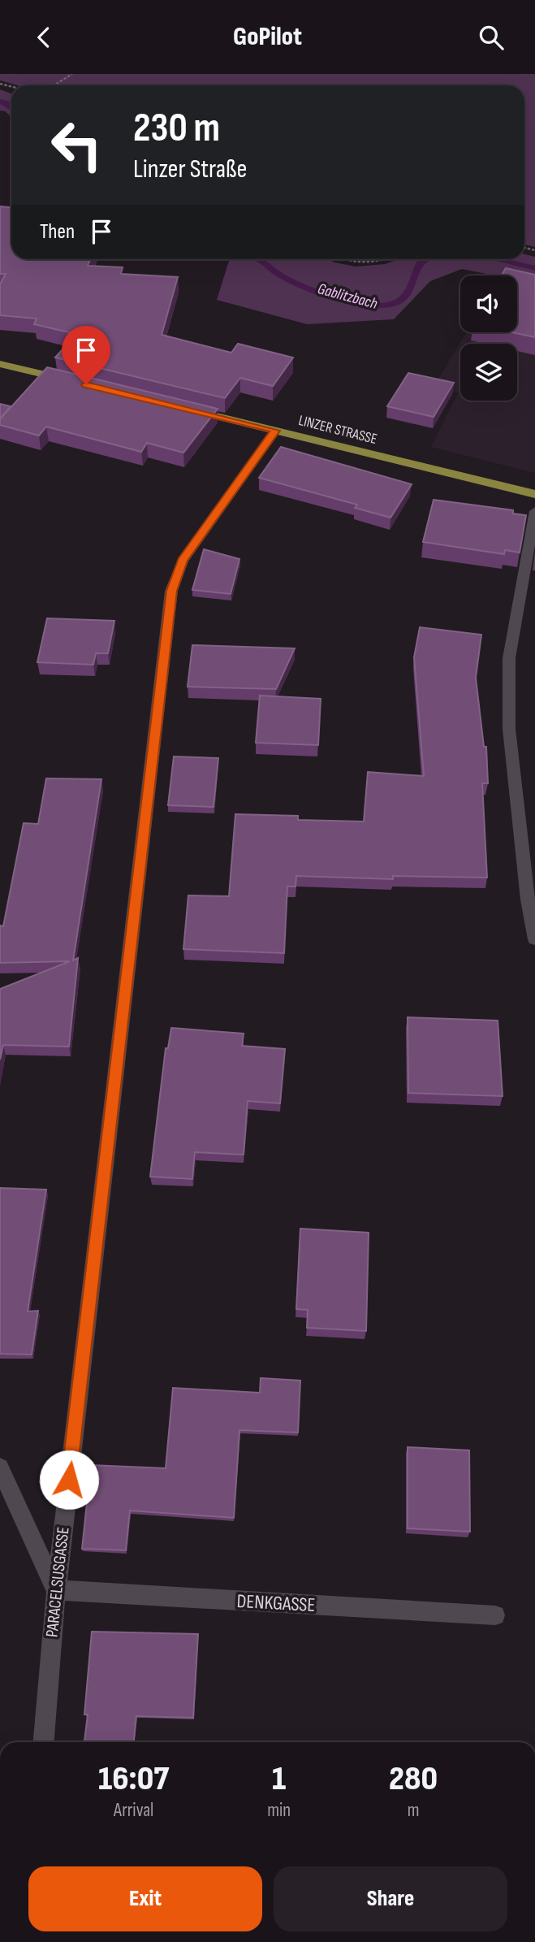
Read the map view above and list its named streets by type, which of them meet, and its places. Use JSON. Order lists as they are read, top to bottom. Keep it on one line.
{"streets":{"main road":["LINZER STRASSE"],"street":["PARACELSUSGASSE","DENKGASSE"]},"crossings":[["LINZER STRASSE","PARACELSUSGASSE"],["PARACELSUSGASSE","DENKGASSE"]],"water":["Gablitzbach"],"page":{"header":"GoPilot","turn":["230 m","Linzer Straße"],"then":"Then","eta":["16:07","Arrival","1","min","280","m"],"buttons":["Exit","Share"]}}
